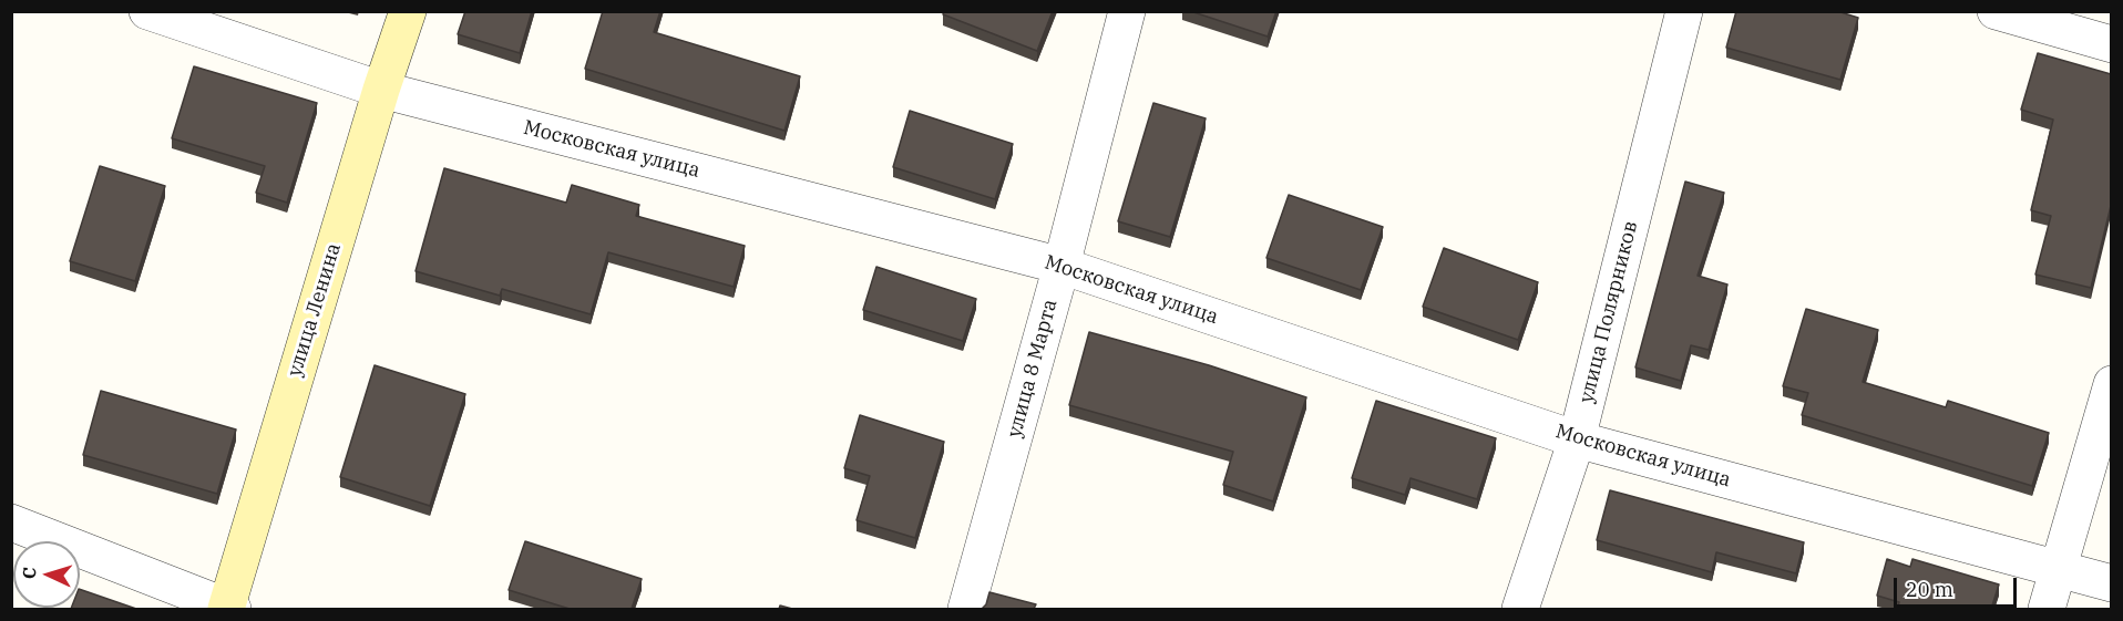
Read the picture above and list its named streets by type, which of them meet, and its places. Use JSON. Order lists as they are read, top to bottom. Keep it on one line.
{"streets":{"street":["Московская улица","улица Ленина","улица Полярников","улица 8 Марта"]},"crossings":[["Московская улица","улица Ленина"],["Московская улица","улица Полярников"],["Московская улица","улица 8 Марта"]],"scale_bar":"20 m","north":"left"}
